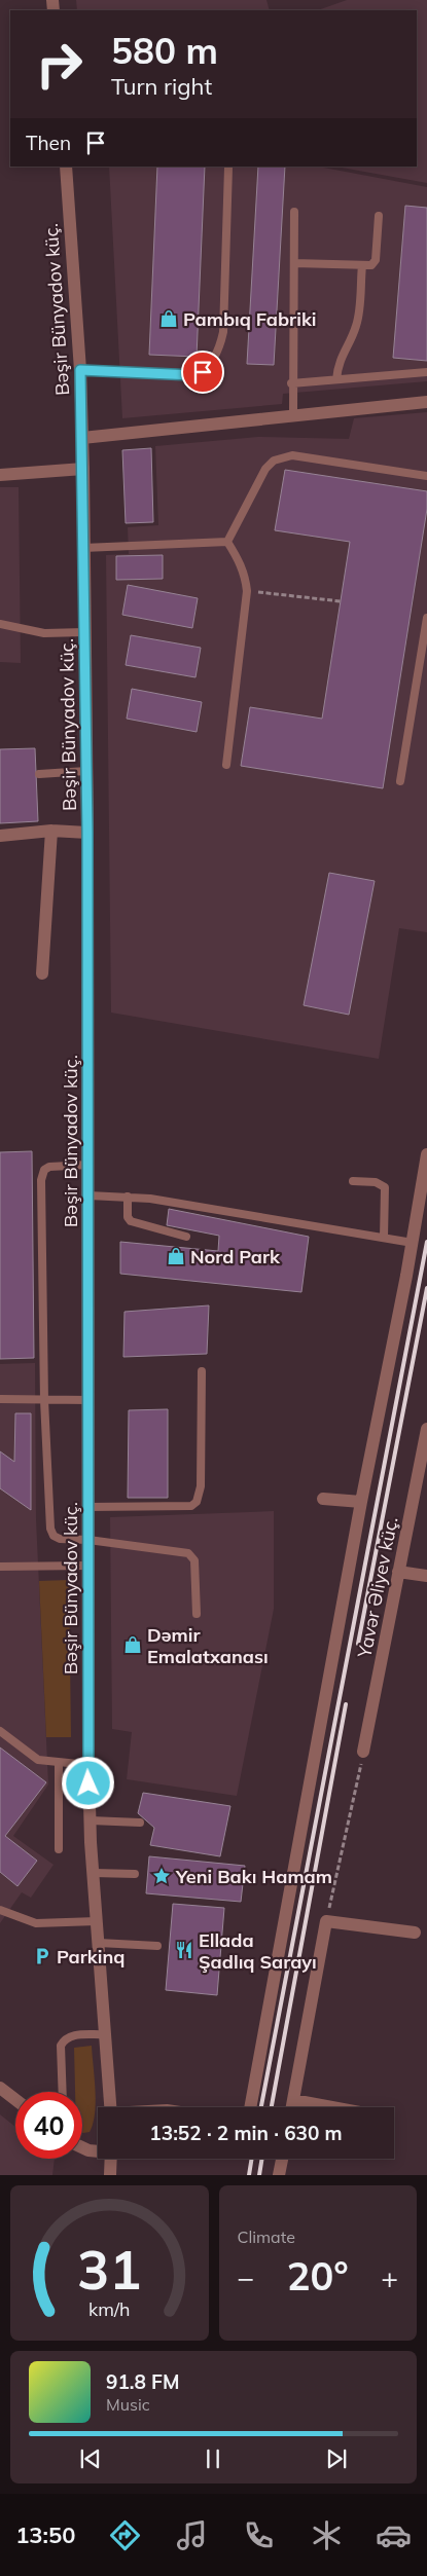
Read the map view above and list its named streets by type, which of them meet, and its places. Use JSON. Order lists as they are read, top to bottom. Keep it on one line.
{"streets":{"street":["Bəşir Bünyadov küç.","Yavər Əliyev küç."]},"places":{"shop":["Pambıq Fabriki","Nord Park","Dəmir Emalatxanası"],"place":["Yeni Bakı Hamam"],"restaurant":["Ellada Şadlıq Sarayı"],"parking":["Parkinq"]},"page":{"turn":["580 m","Turn right"],"then":"Then","limit":"40","trip":"13:52 · 2 min · 630 m","tile":"Climate","heat":["−","20°","+"],"song":["91.8 FM","Music"],"tabs":"13:50","gauge":["31","km/h"]}}
